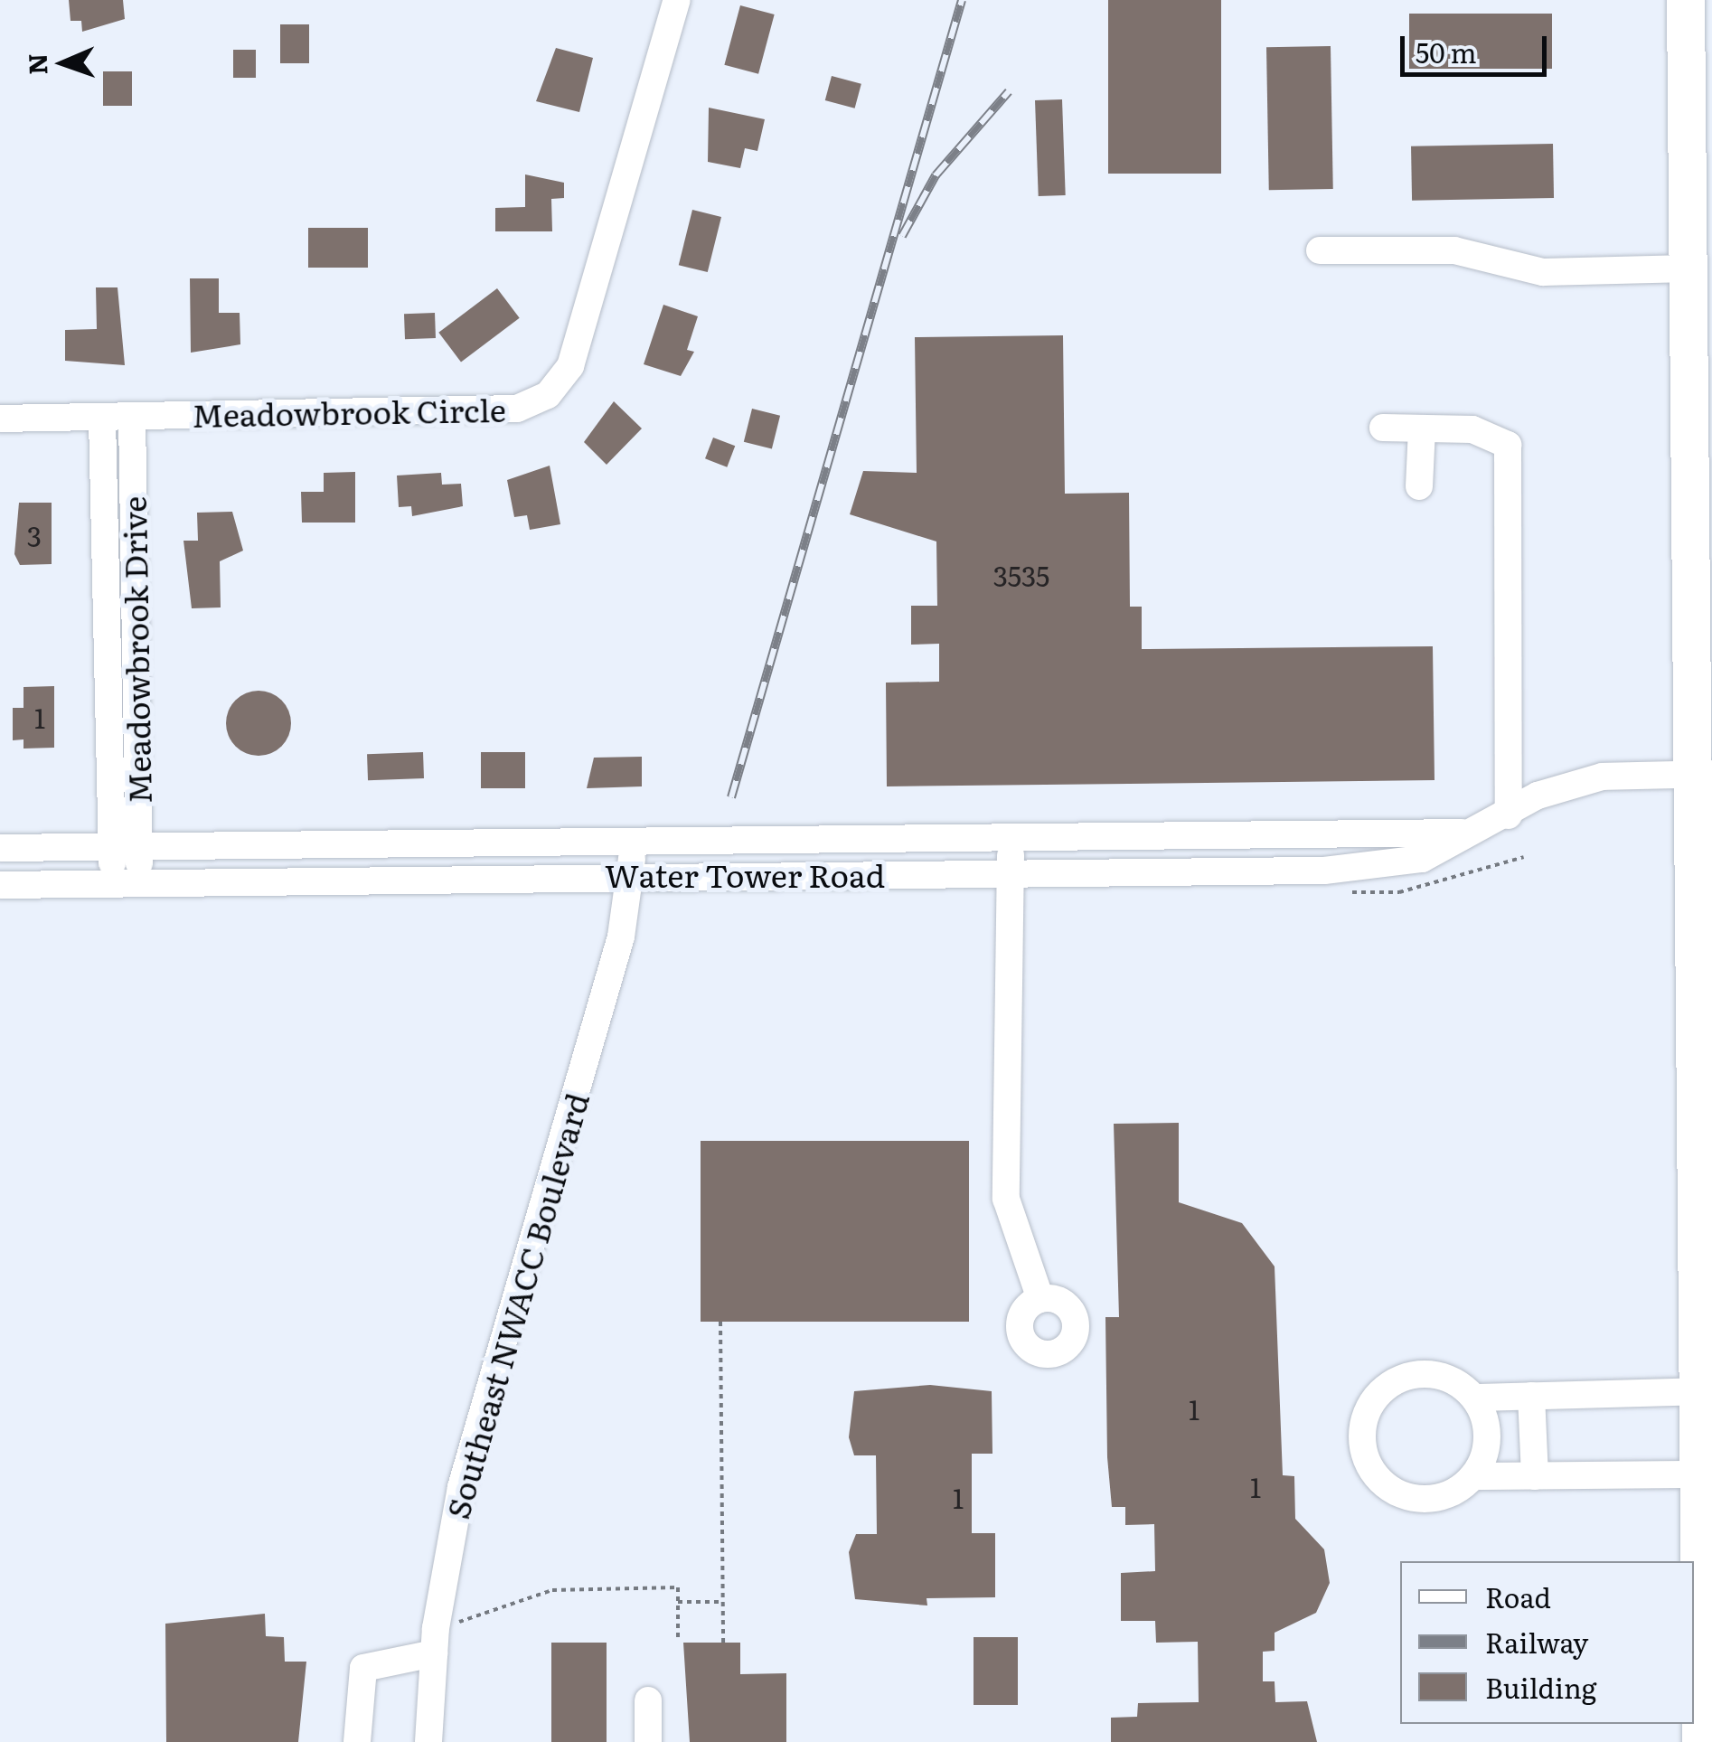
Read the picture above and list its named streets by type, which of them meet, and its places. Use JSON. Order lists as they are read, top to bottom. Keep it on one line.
{"streets":{"street":["Meadowbrook Circle","Meadowbrook Drive","Water Tower Road","Southeast NWACC Boulevard"]},"crossings":[["Meadowbrook Circle","Meadowbrook Drive"],["Meadowbrook Drive","Water Tower Road"],["Water Tower Road","Southeast NWACC Boulevard"]],"house_numbers":["3","3535","1","1","1","1"],"legend":["Road","Railway","Building"],"scale_bar":"50 m","north":"left"}
